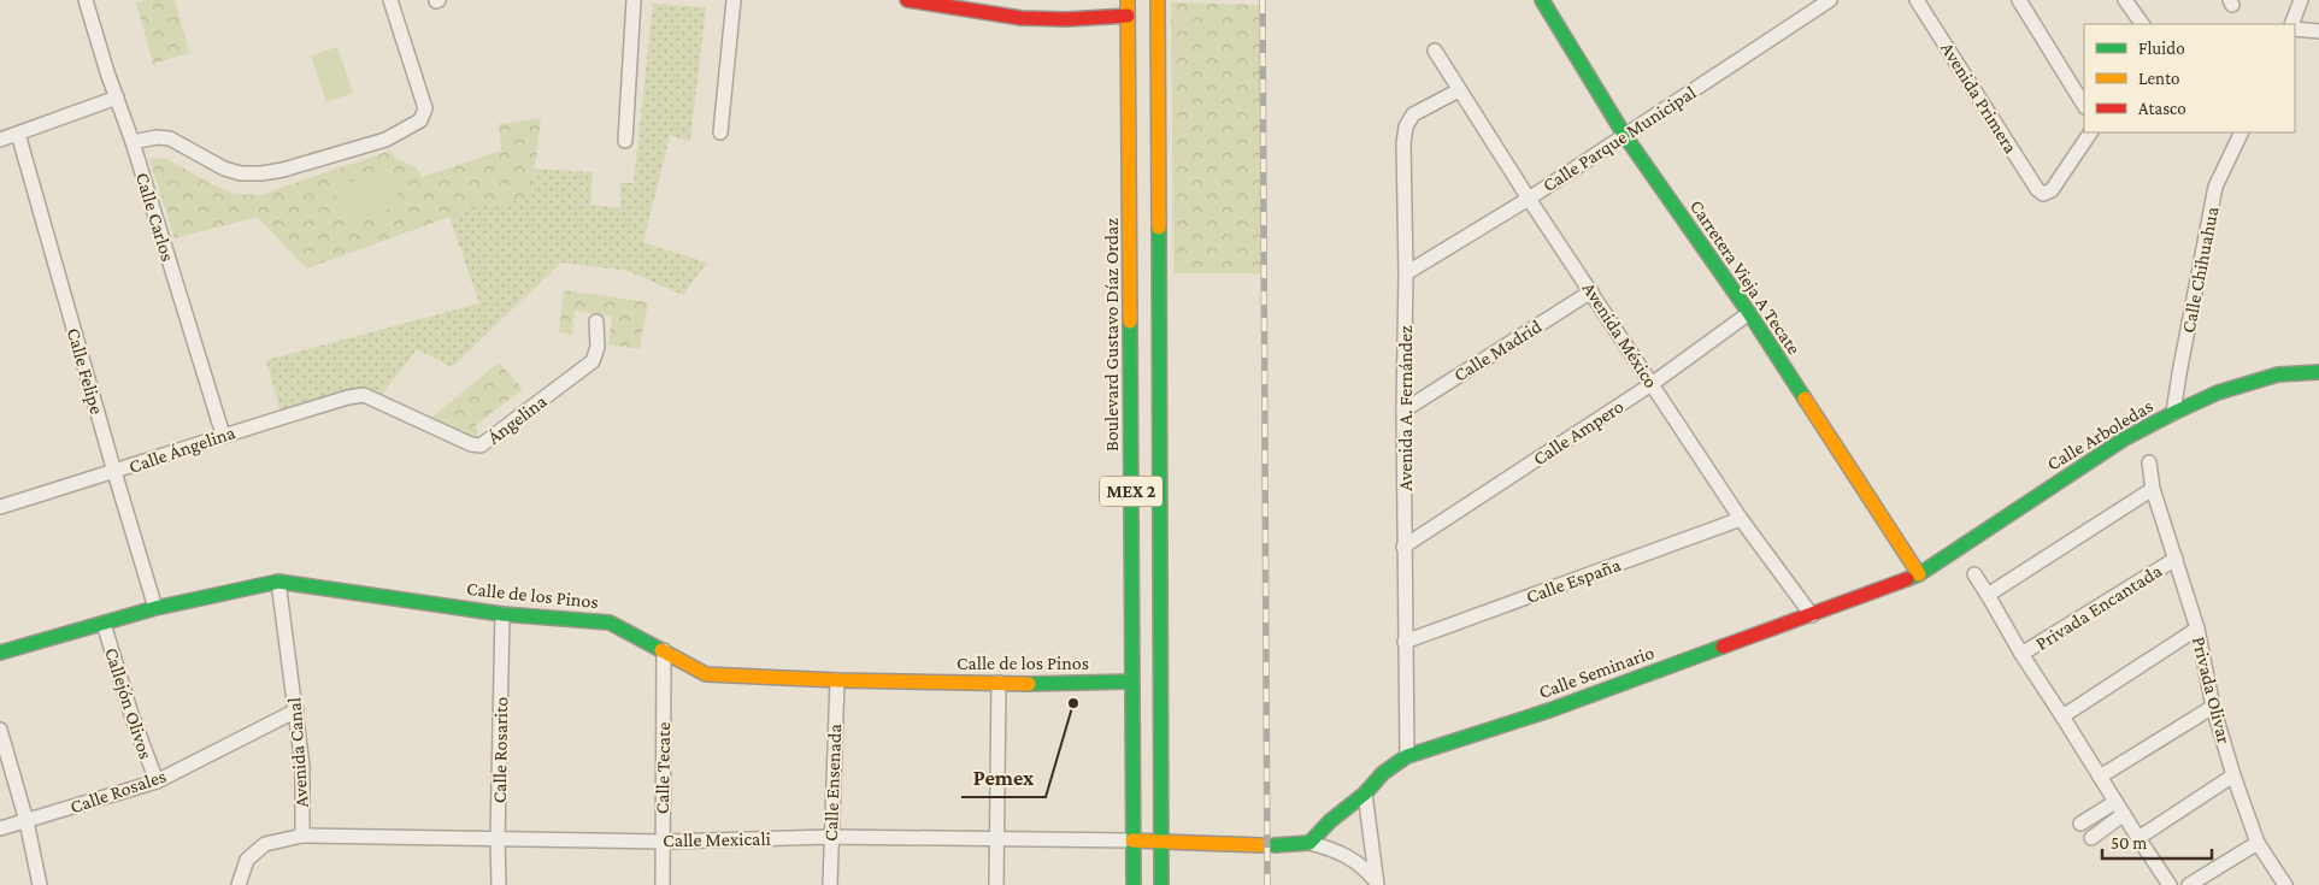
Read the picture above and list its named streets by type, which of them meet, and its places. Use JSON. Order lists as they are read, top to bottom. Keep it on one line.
{"streets":{"street":["Avenida Primera","Calle Parque Municipal","Calle Carlos","Calle Chihuahua","Carretera Vieja A Tecate","Boulevard Gustavo Díaz Ordaz","Avenida México","Calle Madrid","Calle Felipe","Avenida A. Fernández","Ángelina","Calle Ampero","Calle Arboledas","Calle Ángelina","MEX 2","Calle España","Calle de los Pinos","Privada Encantada","Calle Seminario","Privada Olivar","Callejón Olivos","Calle Rosarito","Avenida Canal","Calle Tecate","Calle Ensenada","Calle Rosales","Calle Mexicali"]},"crossings":[["Calle Parque Municipal","Carretera Vieja A Tecate"],["Calle Parque Municipal","Avenida México"],["Calle Parque Municipal","Avenida A. Fernández"],["Calle Carlos","Calle Ángelina"],["Calle Chihuahua","Calle Arboledas"],["Carretera Vieja A Tecate","Calle Ampero"],["Carretera Vieja A Tecate","Calle Arboledas"],["Carretera Vieja A Tecate","Calle Seminario"],["Boulevard Gustavo Díaz Ordaz","Calle de los Pinos"],["Boulevard Gustavo Díaz Ordaz","Calle Mexicali"],["Avenida México","Calle Madrid"],["Avenida México","Avenida A. Fernández"],["Avenida México","Calle Ampero"],["Avenida México","Calle España"],["Avenida México","Calle Seminario"],["Calle Madrid","Avenida A. Fernández"],["Calle Felipe","Calle Ángelina"],["Calle Felipe","Calle de los Pinos"],["Avenida A. Fernández","Calle Ampero"],["Avenida A. Fernández","Calle España"],["Avenida A. Fernández","Calle Seminario"],["Ángelina","Calle Ángelina"],["Calle Arboledas","Calle Seminario"],["Calle de los Pinos","Callejón Olivos"],["Calle de los Pinos","Calle Rosarito"],["Calle de los Pinos","Avenida Canal"],["Calle de los Pinos","Calle Tecate"],["Calle de los Pinos","Calle Ensenada"],["Privada Encantada","Privada Olivar"],["Callejón Olivos","Calle Rosales"],["Calle Rosarito","Calle Mexicali"],["Avenida Canal","Calle Rosales"],["Avenida Canal","Calle Mexicali"],["Calle Tecate","Calle Mexicali"],["Calle Ensenada","Calle Mexicali"]],"places":["Pemex"],"legend":["Fluido","Lento","Atasco"],"scale_bar":"50 m"}
